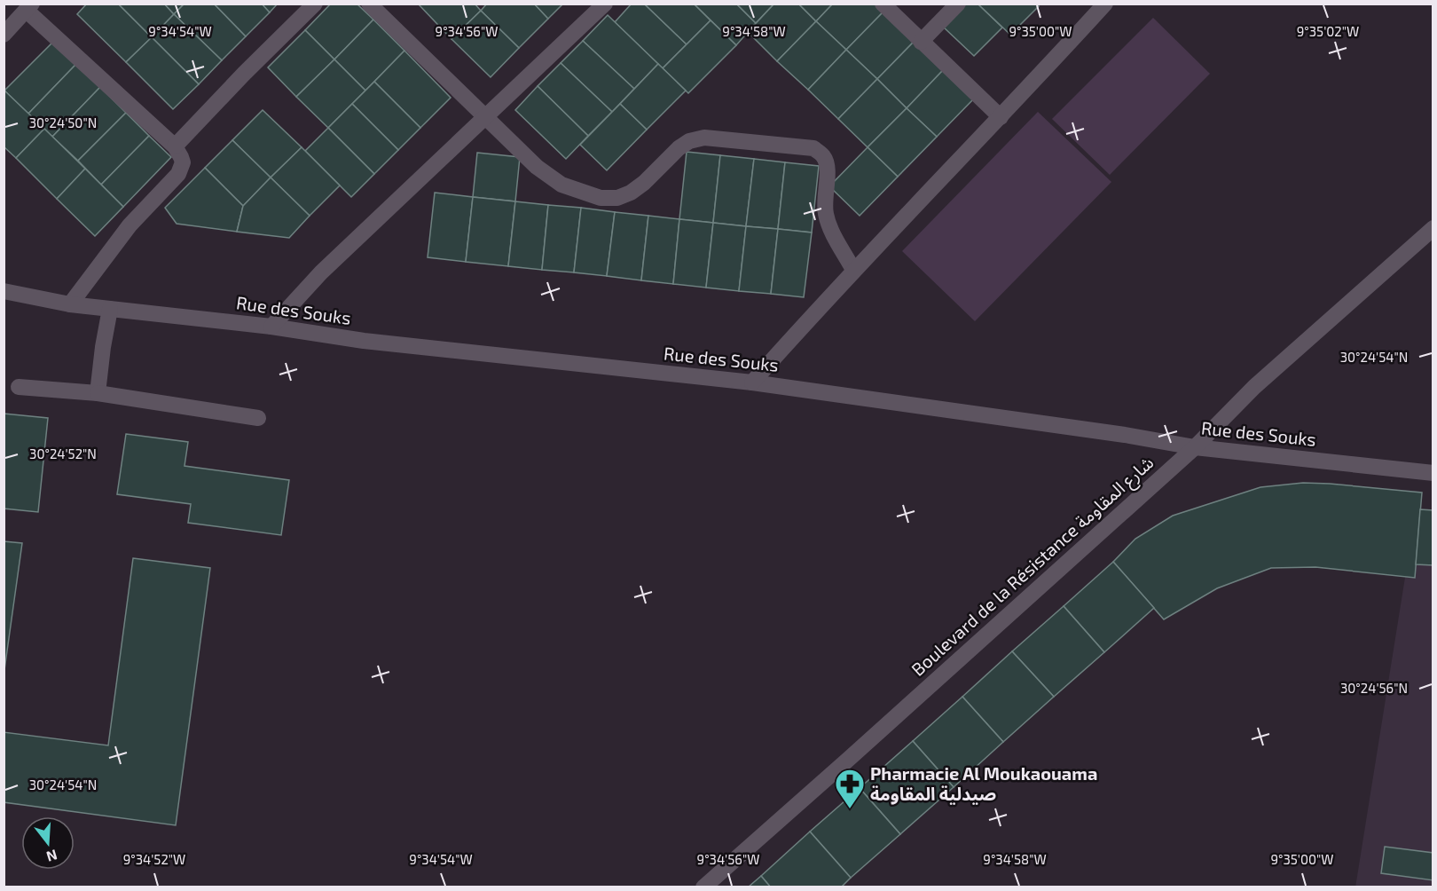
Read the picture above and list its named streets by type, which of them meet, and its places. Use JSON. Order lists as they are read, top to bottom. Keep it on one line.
{"streets":{"street":["Rue des Souks","Boulevard de la Résistance شارع المقاومة"]},"crossings":[["Rue des Souks","Boulevard de la Résistance شارع المقاومة"]],"places":{"pharmacy":["Pharmacie Al Moukaouama صيدلية المقاومة"]},"north":"bottom","coordinates":["9°34'54\"W","9°34'56\"W","9°34'58\"W","9°35'00\"W","9°35'02\"W","30°24'50\"N","30°24'54\"N","30°24'52\"N","30°24'56\"N","9°34'52\"W"]}
